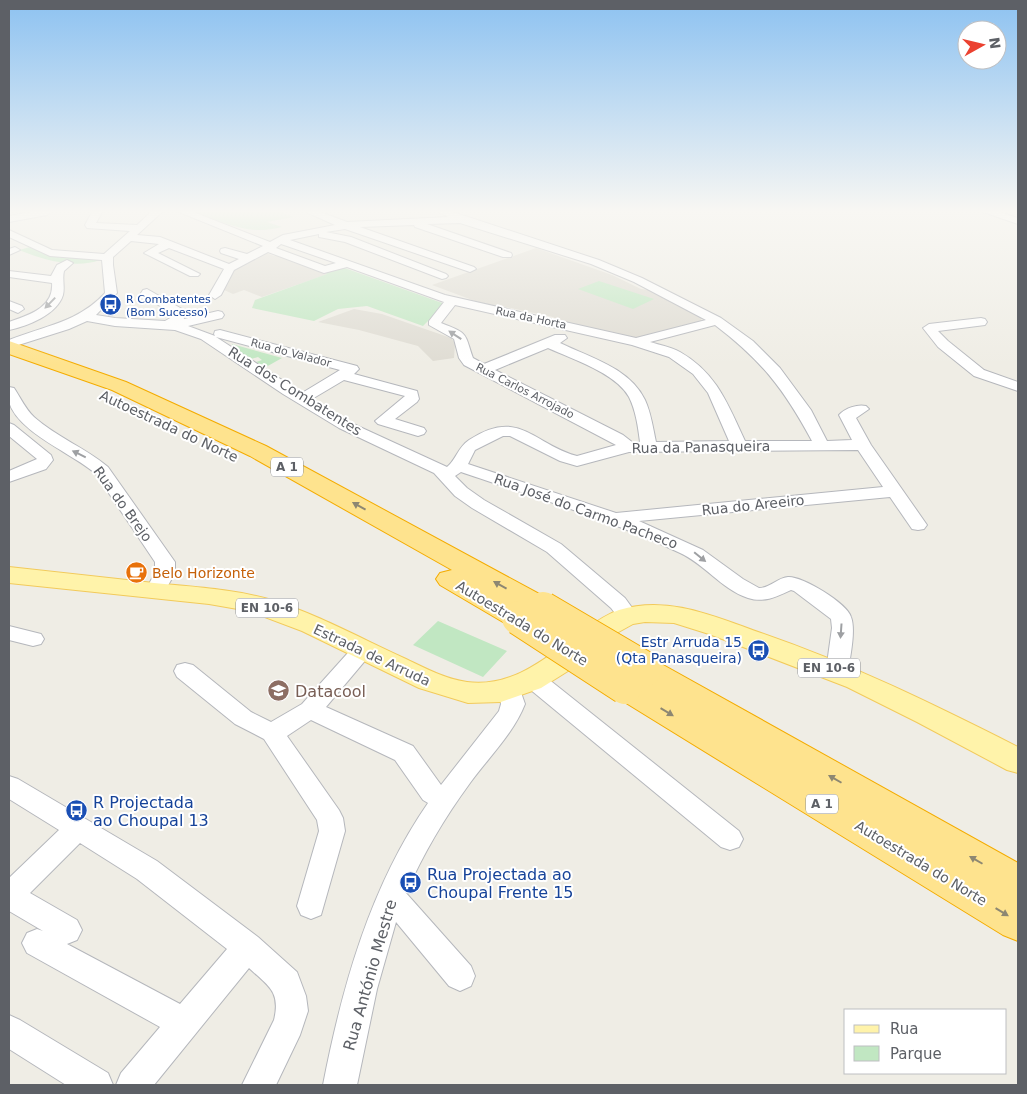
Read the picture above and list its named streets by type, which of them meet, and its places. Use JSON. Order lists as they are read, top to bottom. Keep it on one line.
{"streets":{"highway":["Autoestrada do Norte","A 1"],"main road":["EN 10-6","Estrada de Arruda"],"street":["Rua da Horta","Rua do Valador","Rua dos Combatentes","Rua Carlos Arrojado","Rua da Panasqueira","Rua do Brejo","Rua do Areeiro","Rua José do Carmo Pacheco","Rua António Mestre"]},"crossings":[["Rua da Horta","Rua Carlos Arrojado"],["Rua da Horta","Rua da Panasqueira"],["Rua do Valador","Rua dos Combatentes"],["Rua dos Combatentes","Rua da Panasqueira"],["Rua dos Combatentes","Rua José do Carmo Pacheco"],["Rua dos Combatentes","EN 10-6"],["Rua dos Combatentes","Estrada de Arruda"],["Rua Carlos Arrojado","Rua da Panasqueira"],["Rua da Panasqueira","Rua José do Carmo Pacheco"],["Rua do Brejo","Estrada de Arruda"],["Rua do Areeiro","Rua José do Carmo Pacheco"],["Rua José do Carmo Pacheco","EN 10-6"],["EN 10-6","Estrada de Arruda"],["Estrada de Arruda","Rua António Mestre"]],"one_way":["Rua do Brejo"],"places":{"bus stop":["R Combatentes (Bom Sucesso)","Estr Arruda 15 (Qta Panasqueira)","R Projectada ao Choupal 13","Rua Projectada ao Choupal Frente 15"],"cafe":["Belo Horizonte"],"school or university":["Datacool"]},"legend":["Rua","Parque"],"north":"right"}
